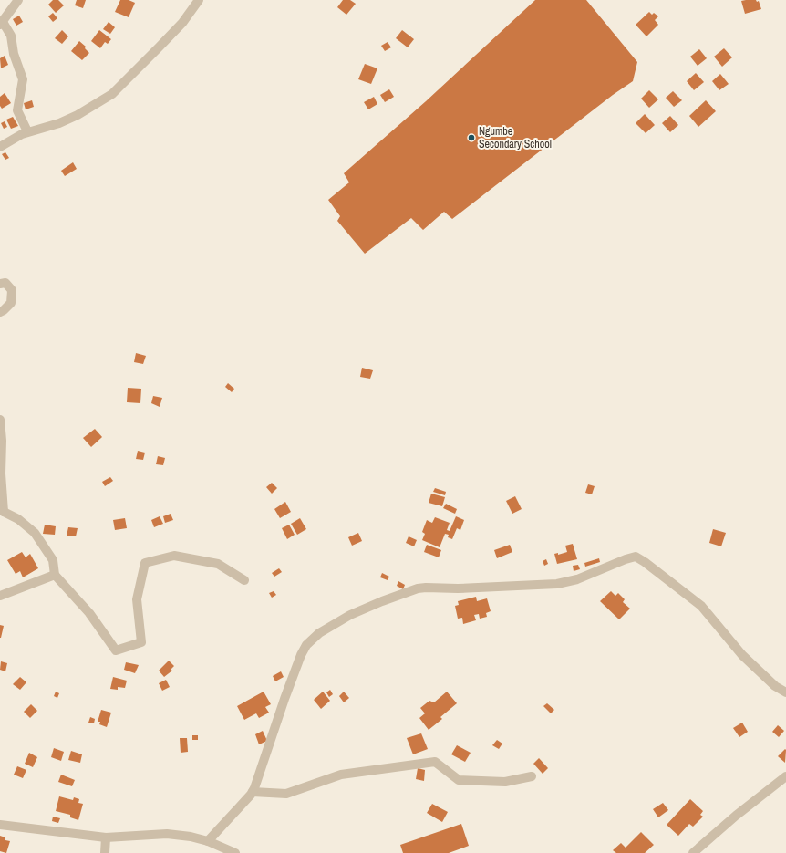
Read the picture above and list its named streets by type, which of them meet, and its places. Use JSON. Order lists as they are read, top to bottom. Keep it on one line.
{"places":["Ngumbe Secondary School"]}
